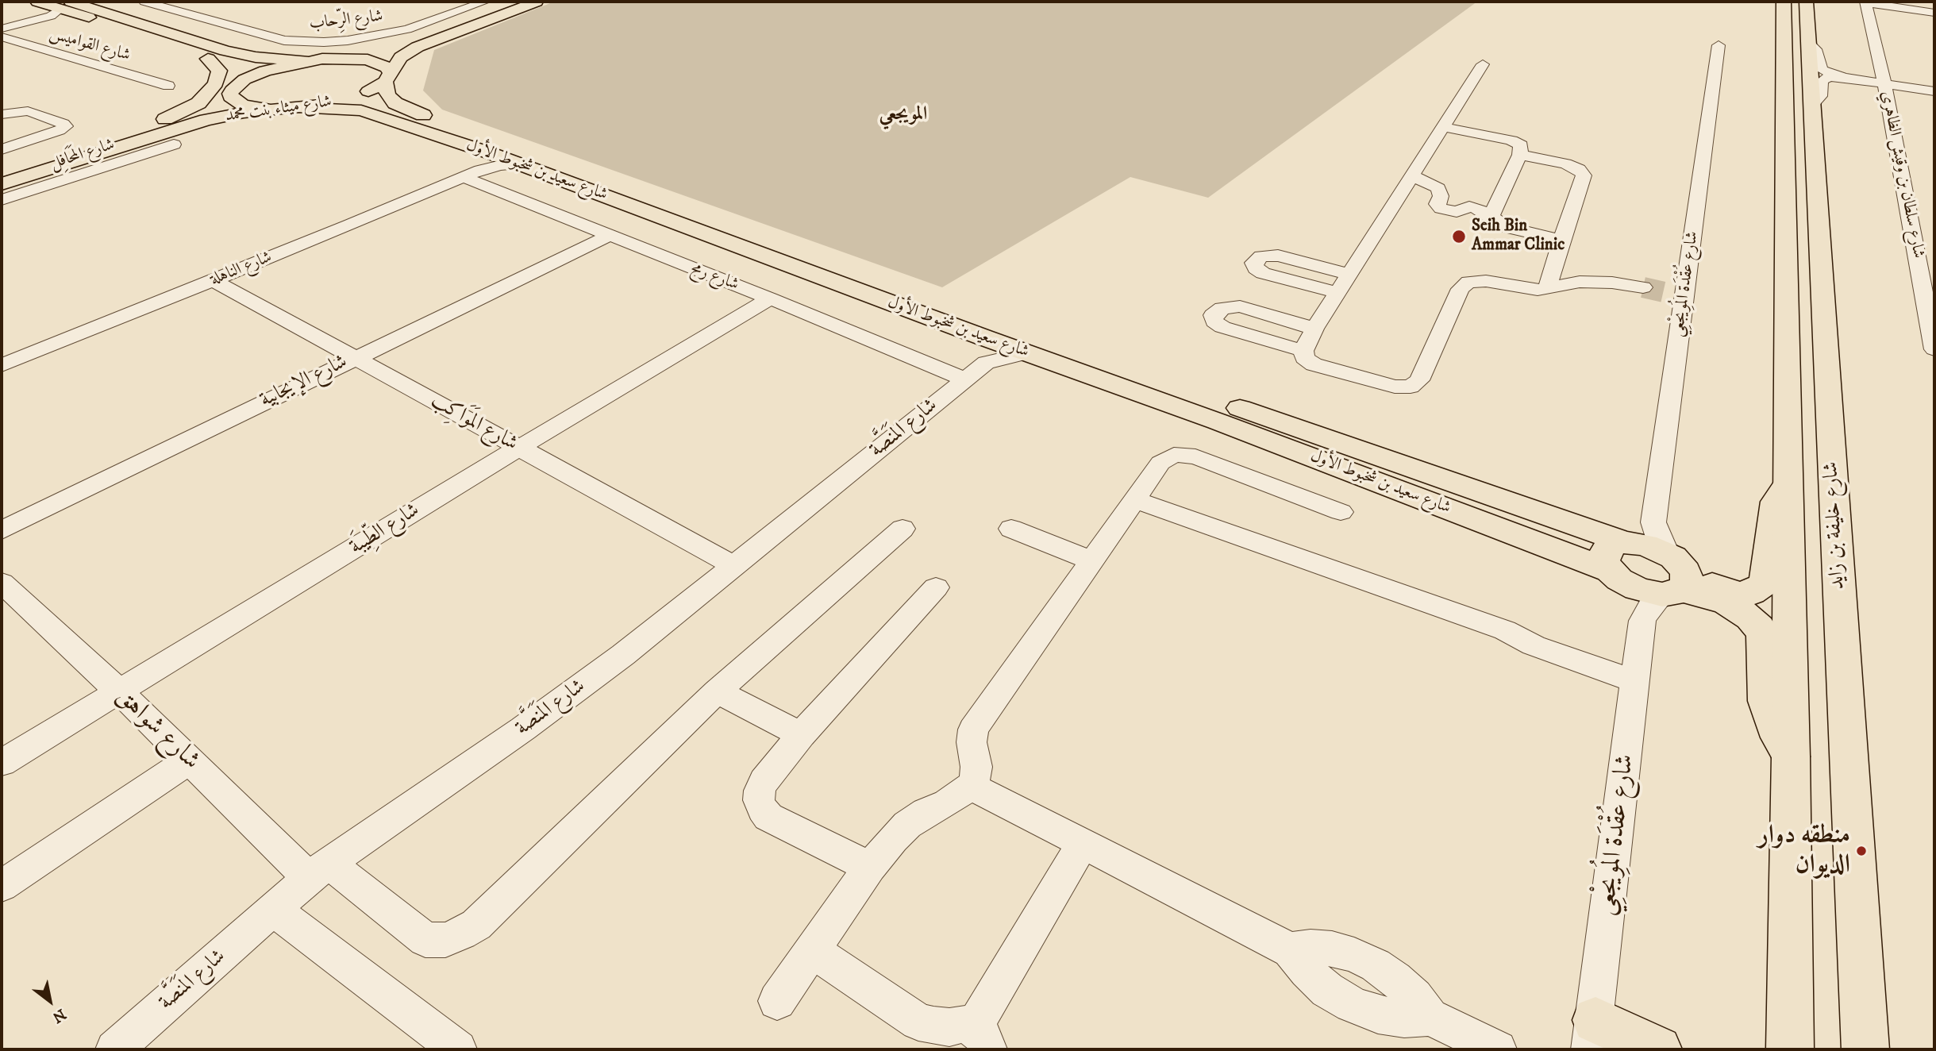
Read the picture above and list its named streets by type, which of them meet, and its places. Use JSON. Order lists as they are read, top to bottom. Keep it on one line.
{"streets":{"main road":["شارع ميثاء بنت محمد","شارع سعيد بن شخبوط الأول","شارع خليفة بن زايد"],"street":["شارع الرِّحاب","شارع القواميس","شارع المَحَافِل","شارع سلطان بن وقيش الظاهري","شارع الناهلة","شارع رمح","شارع عُقْدَة المُوِيجْعِي","شارع الإيجابية","شارع المَوَاكِب","شارع المَنَصَّة","شارع الطِّيبَة","شارع شواهق"]},"crossings":[["شارع ميثاء بنت محمد","شارع سعيد بن شخبوط الأول"],["شارع سعيد بن شخبوط الأول","شارع الناهلة"],["شارع سعيد بن شخبوط الأول","شارع رمح"],["شارع سعيد بن شخبوط الأول","شارع عُقْدَة المُوِيجْعِي"],["شارع سعيد بن شخبوط الأول","شارع المَنَصَّة"],["شارع الناهلة","شارع رمح"],["شارع الناهلة","شارع المَوَاكِب"],["شارع رمح","شارع الإيجابية"],["شارع رمح","شارع المَنَصَّة"],["شارع رمح","شارع الطِّيبَة"],["شارع الإيجابية","شارع المَوَاكِب"],["شارع المَوَاكِب","شارع المَنَصَّة"],["شارع المَوَاكِب","شارع الطِّيبَة"],["شارع المَنَصَّة","شارع شواهق"],["شارع الطِّيبَة","شارع شواهق"]],"districts":["المويجعي"],"places":["Seih Bin Ammar Clinic","منطقه دوار الديوان"],"north":"bottom right"}
